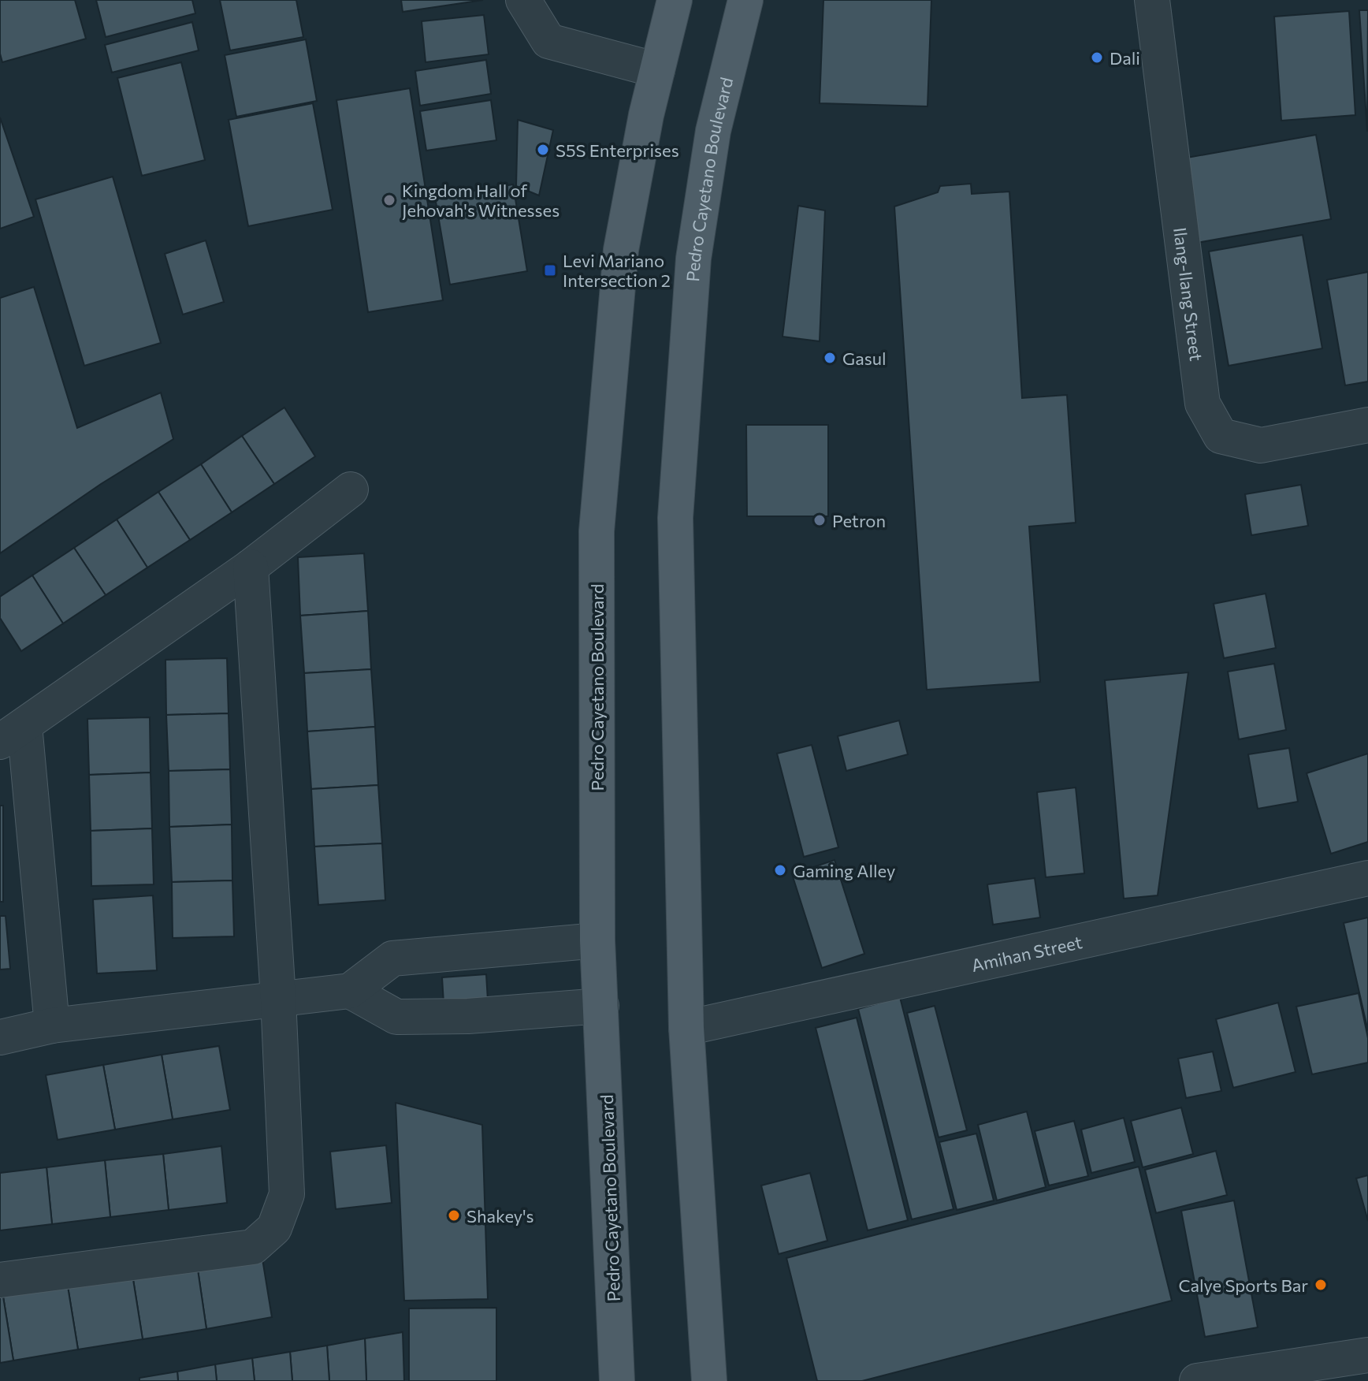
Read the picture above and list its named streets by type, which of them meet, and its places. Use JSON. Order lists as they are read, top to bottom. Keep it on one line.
{"streets":{"main road":["Pedro Cayetano Boulevard"],"street":["Ilang-Ilang Street","Amihan Street"]},"crossings":[["Pedro Cayetano Boulevard","Amihan Street"]],"places":{"other":["Dali","S5S Enterprises","Kingdom Hall of Jehovah's Witnesses","Gasul","Petron","Gaming Alley","Shakey's","Calye Sports Bar"],"transit":["Levi Mariano Intersection 2"]}}
